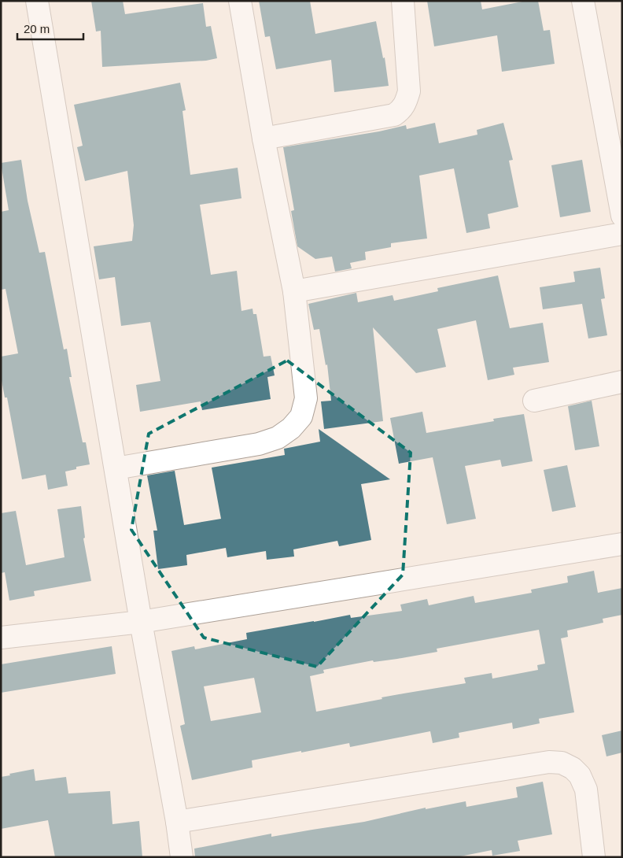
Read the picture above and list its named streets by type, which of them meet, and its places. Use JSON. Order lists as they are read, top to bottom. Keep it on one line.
{"scale_bar":"20 m"}
